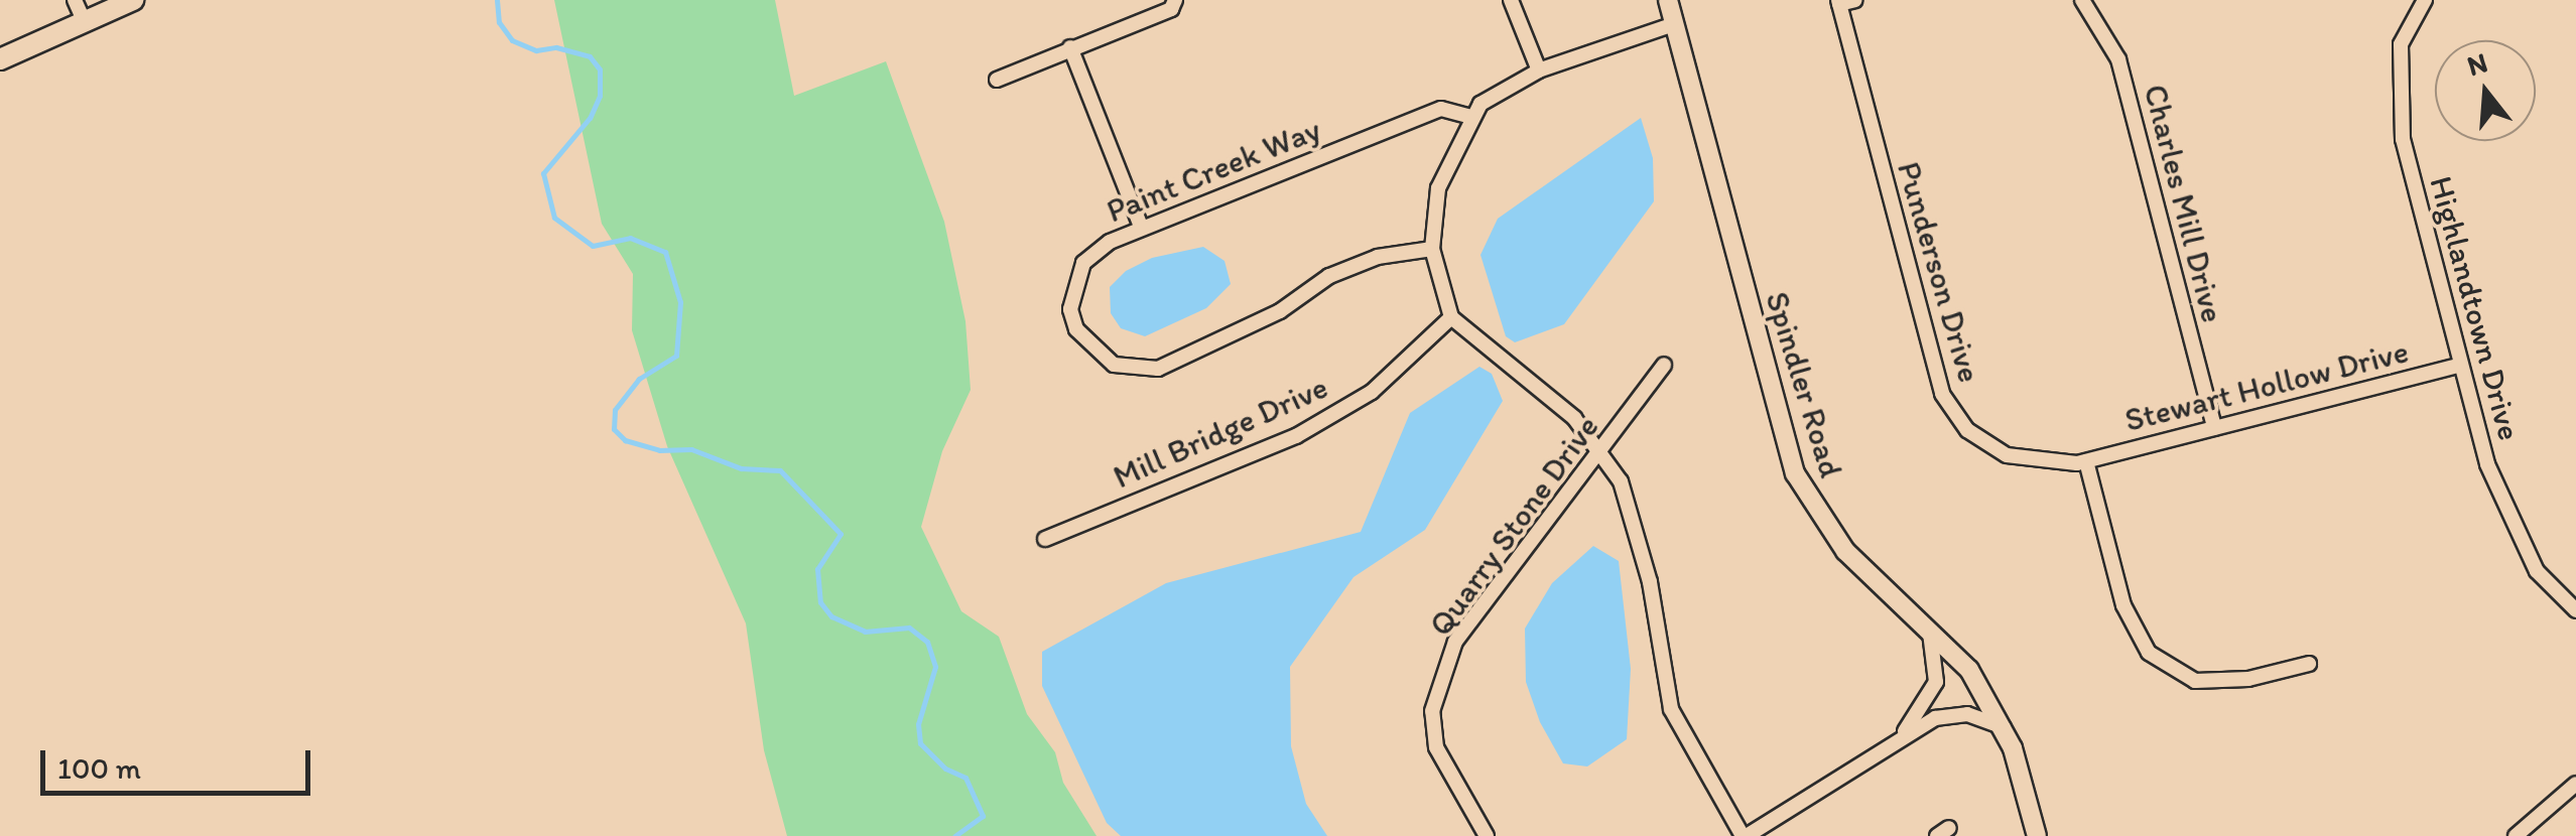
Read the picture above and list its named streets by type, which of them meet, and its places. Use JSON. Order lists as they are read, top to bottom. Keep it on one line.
{"streets":{"street":["Paint Creek Way","Charles Mill Drive","Punderson Drive","Highlandtown Drive","Spindler Road","Stewart Hollow Drive","Mill Bridge Drive","Quarry Stone Drive"]},"crossings":[["Charles Mill Drive","Stewart Hollow Drive"],["Punderson Drive","Stewart Hollow Drive"],["Highlandtown Drive","Stewart Hollow Drive"]],"scale_bar":"100 m","north":"top"}
